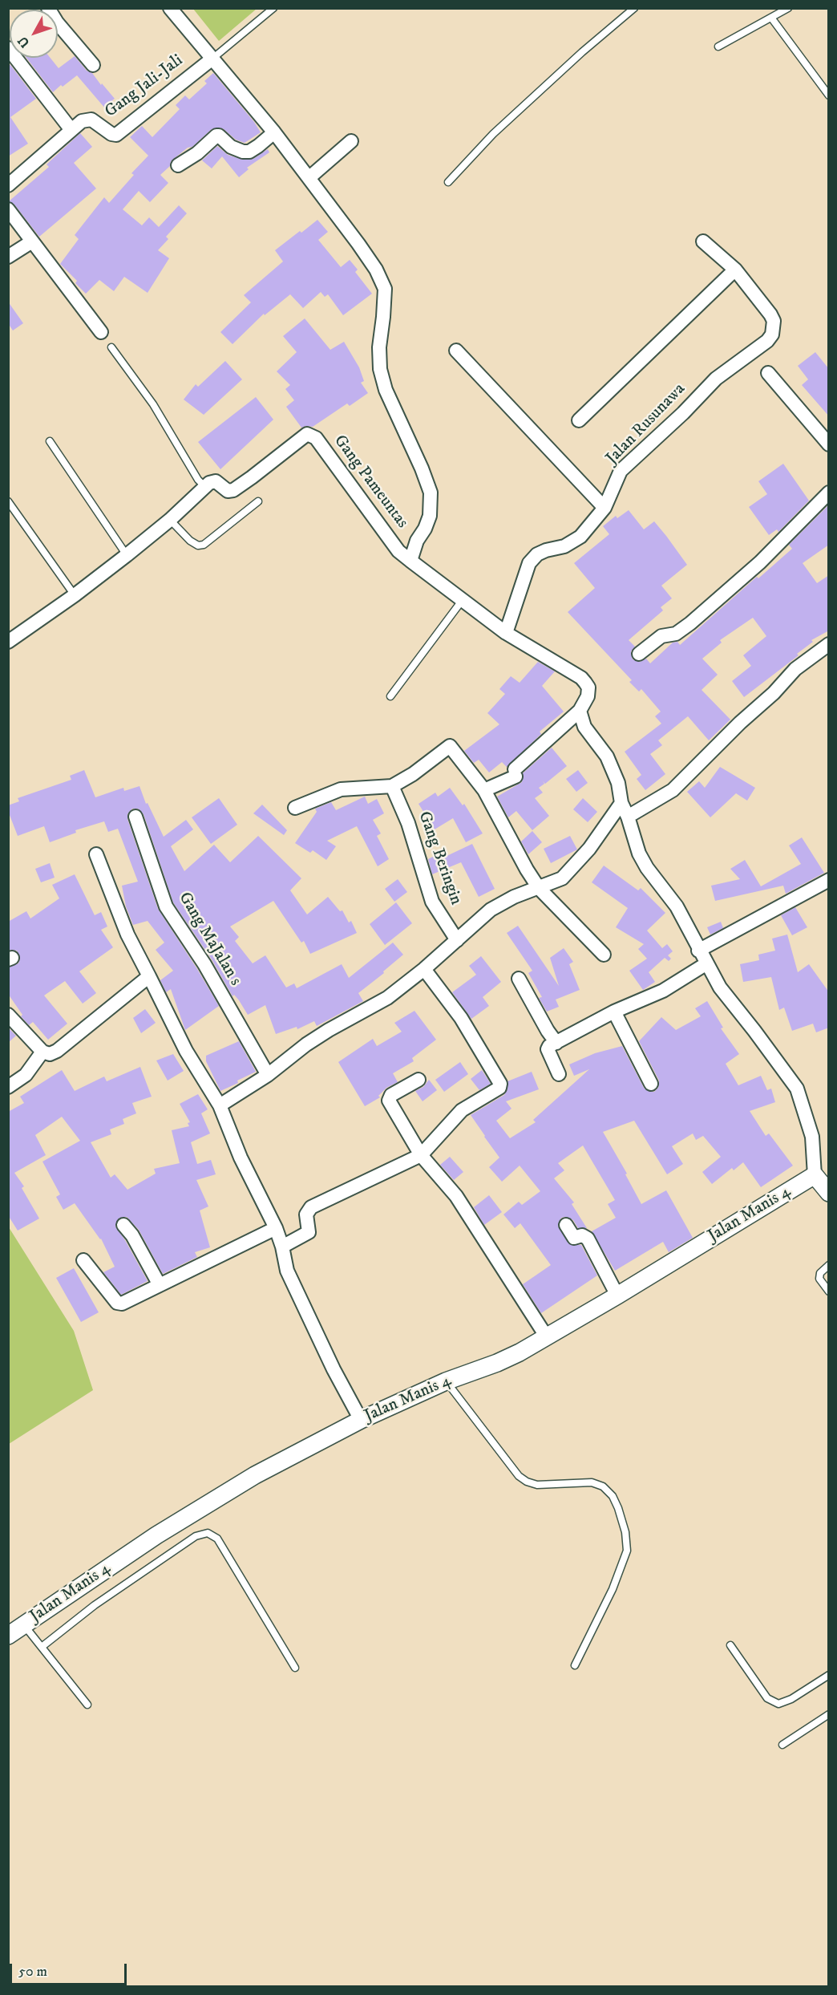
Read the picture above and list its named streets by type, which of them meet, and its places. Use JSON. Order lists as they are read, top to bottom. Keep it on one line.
{"streets":{"street":["Gang Jali-Jali","Jalan Rusunawa","Gang Pameuntas","Gang Beringin","Gang MaJalan s","Jalan Manis 4"]},"scale_bar":"50 m","north":"bottom left"}
